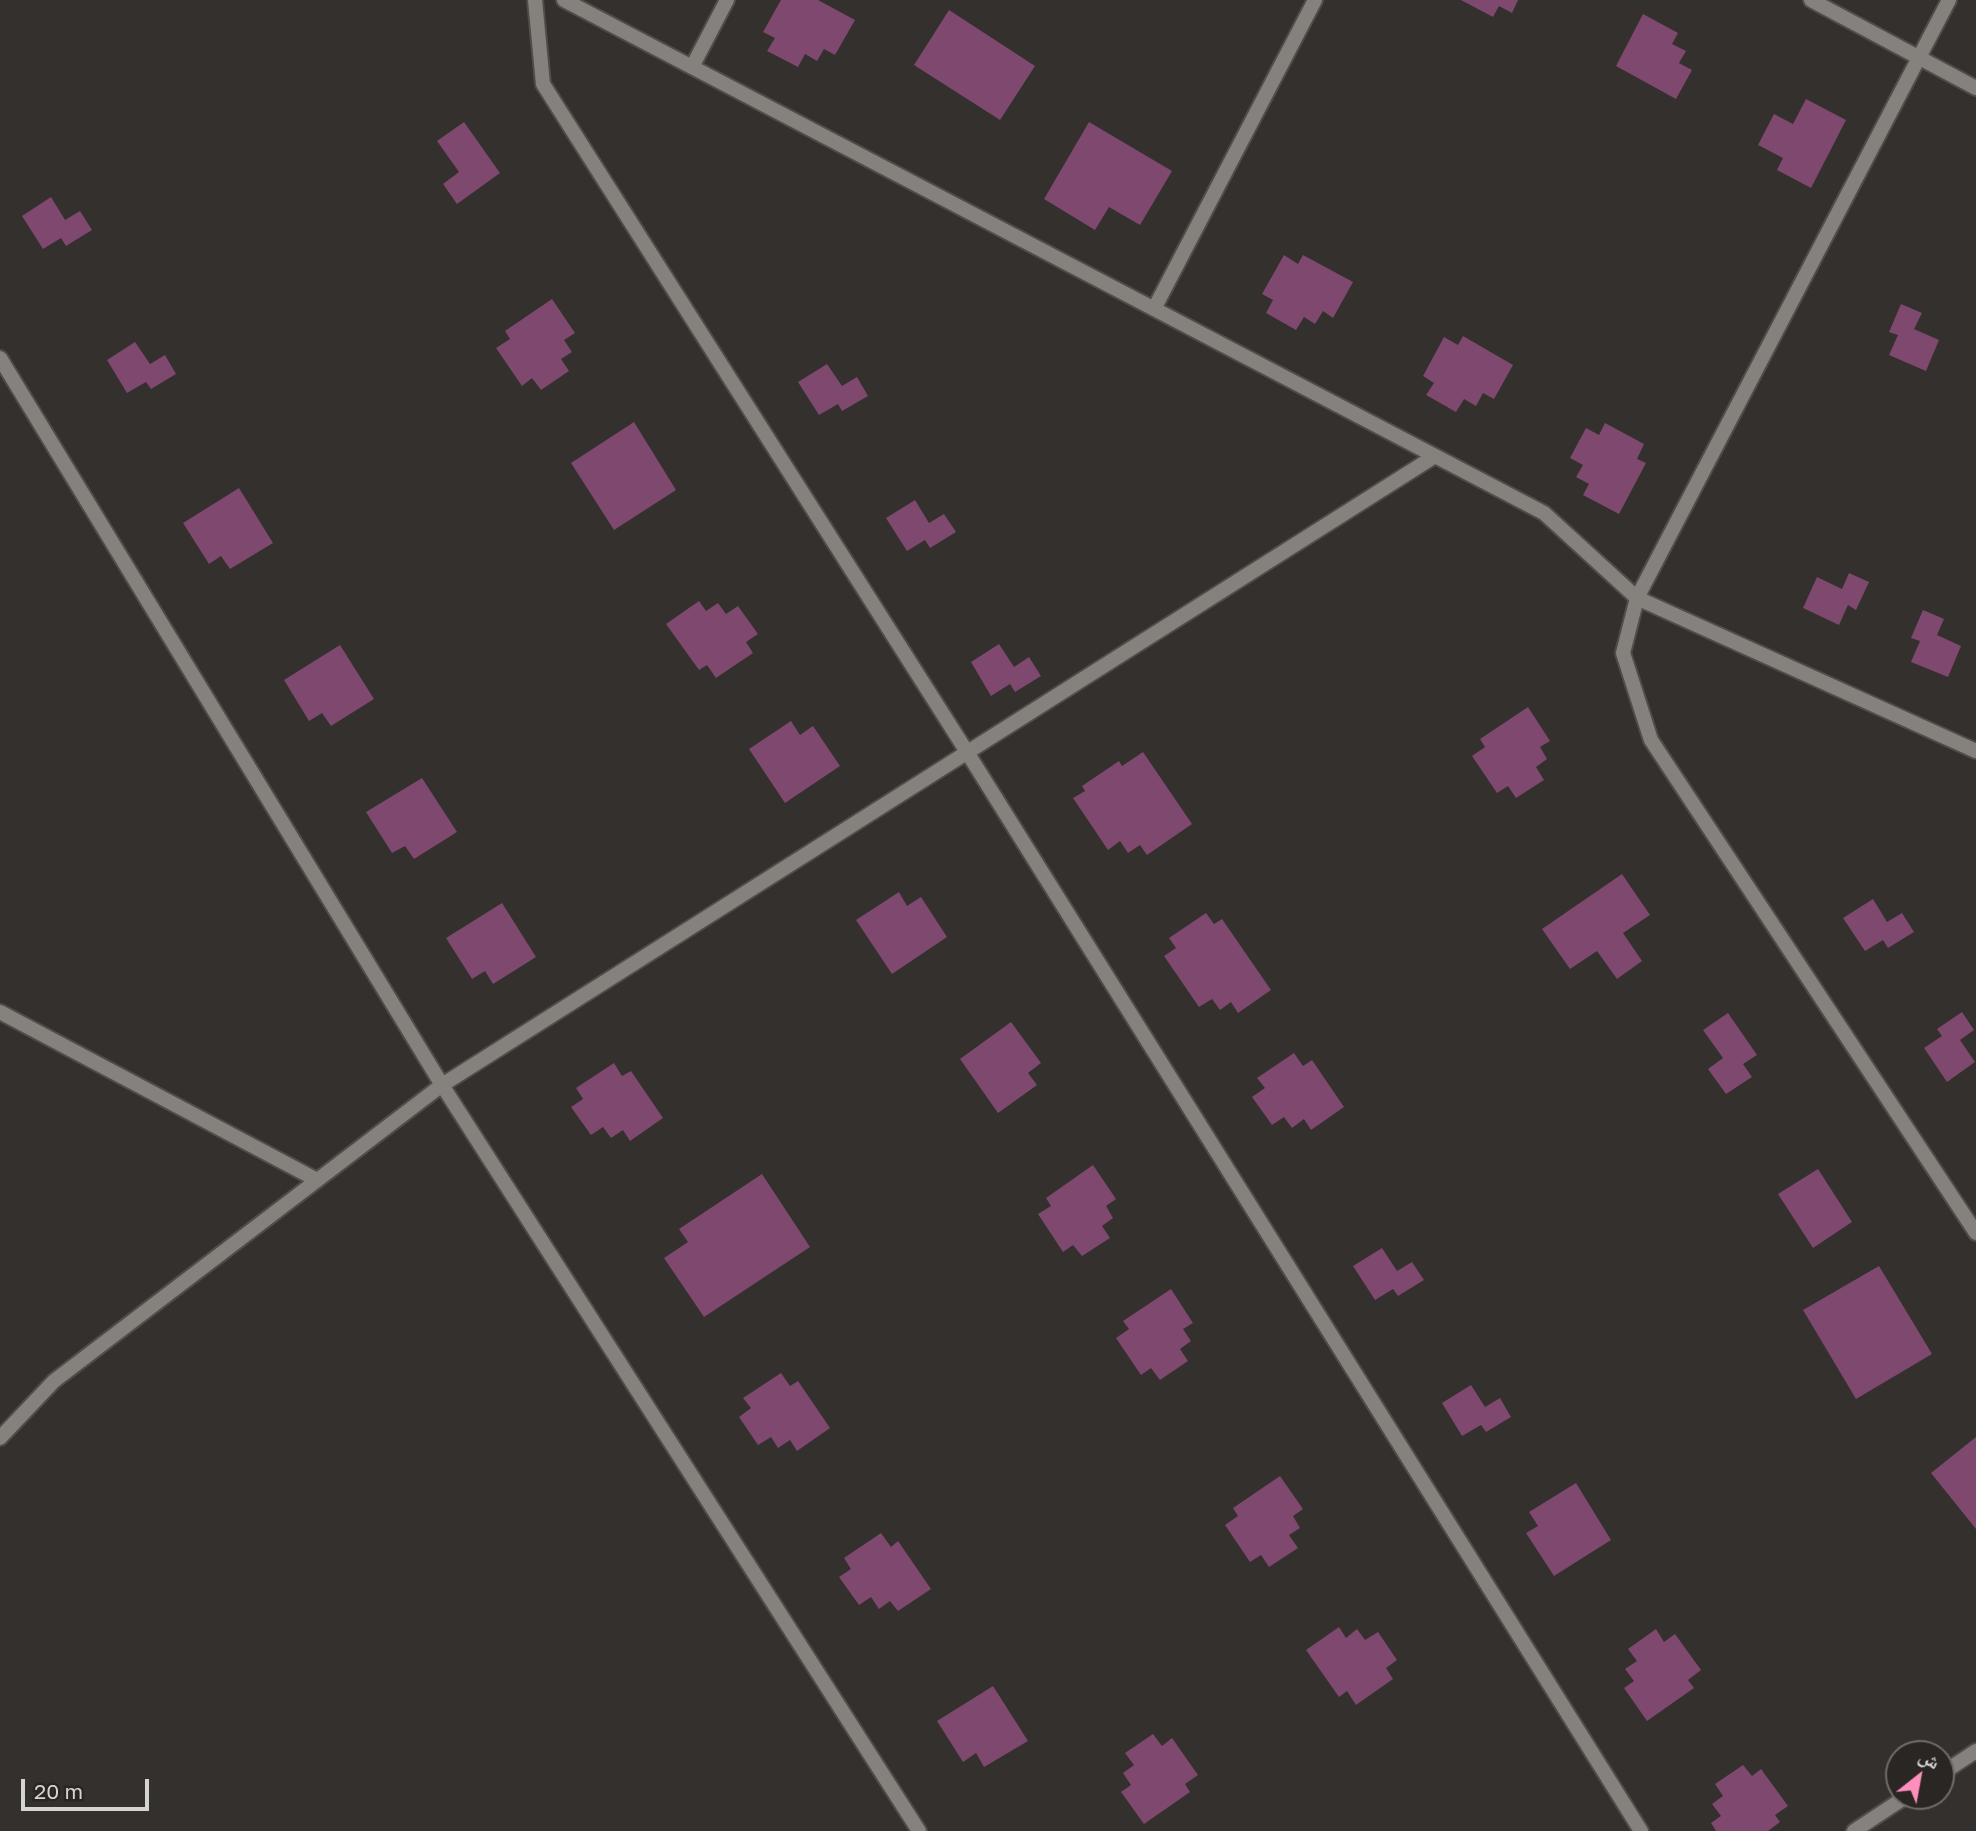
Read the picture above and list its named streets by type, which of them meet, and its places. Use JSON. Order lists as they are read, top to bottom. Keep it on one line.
{"scale_bar":"20 m","north":"top right"}
